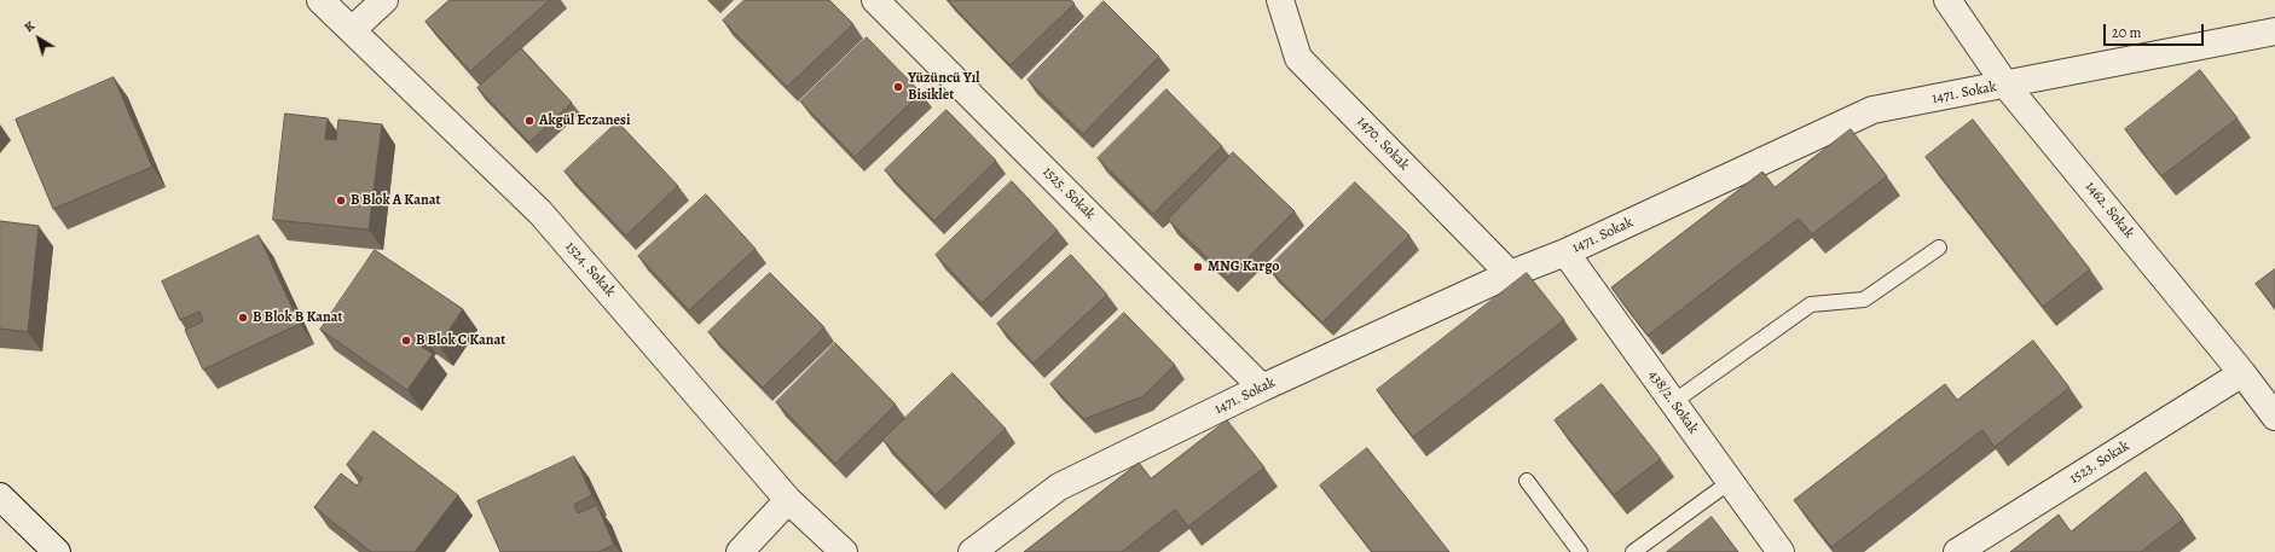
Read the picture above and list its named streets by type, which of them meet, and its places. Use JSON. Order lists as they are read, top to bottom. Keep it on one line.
{"streets":{"street":["1471. Sokak","1470. Sokak","1525. Sokak","1462. Sokak","1524. Sokak","438/2. Sokak","1523. Sokak"]},"crossings":[["1471. Sokak","1470. Sokak"],["1471. Sokak","1525. Sokak"],["1471. Sokak","1462. Sokak"],["1471. Sokak","438/2. Sokak"],["1462. Sokak","1523. Sokak"]],"places":["Yüzüncü Yıl Bisiklet","Akgül Eczanesi","B Blok A Kanat","MNG Kargo","B Blok B Kanat","B Blok C Kanat"],"scale_bar":"20 m","north":"top left"}
